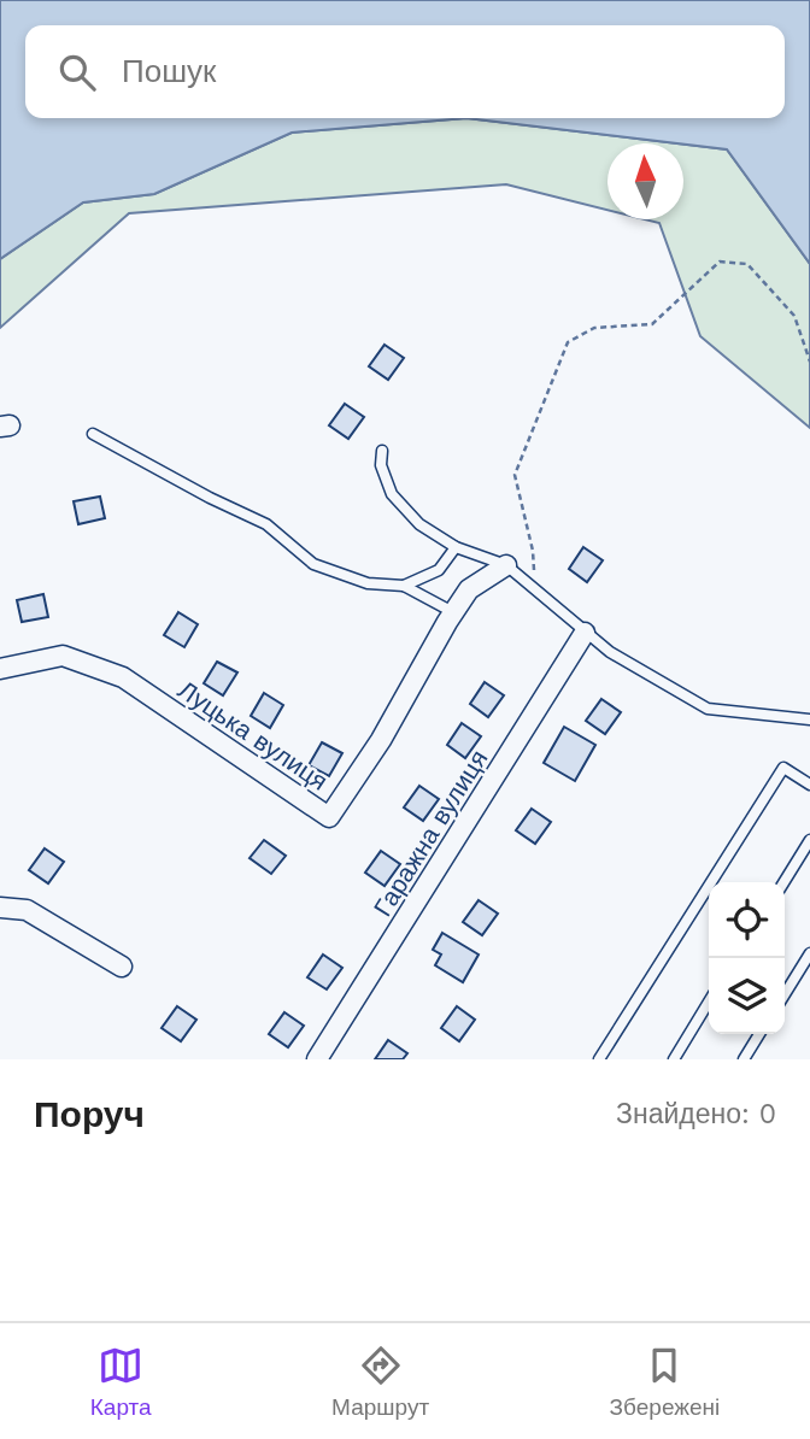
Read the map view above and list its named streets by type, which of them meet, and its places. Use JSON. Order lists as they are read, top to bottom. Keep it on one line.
{"streets":{"street":["Луцька вулиця","Гаражна вулиця"]},"north":"top","page":{"search":"Пошук","heading":["Поруч","Знайдено: 0"],"nav":["Карта","Маршрут","Збережені"]}}
